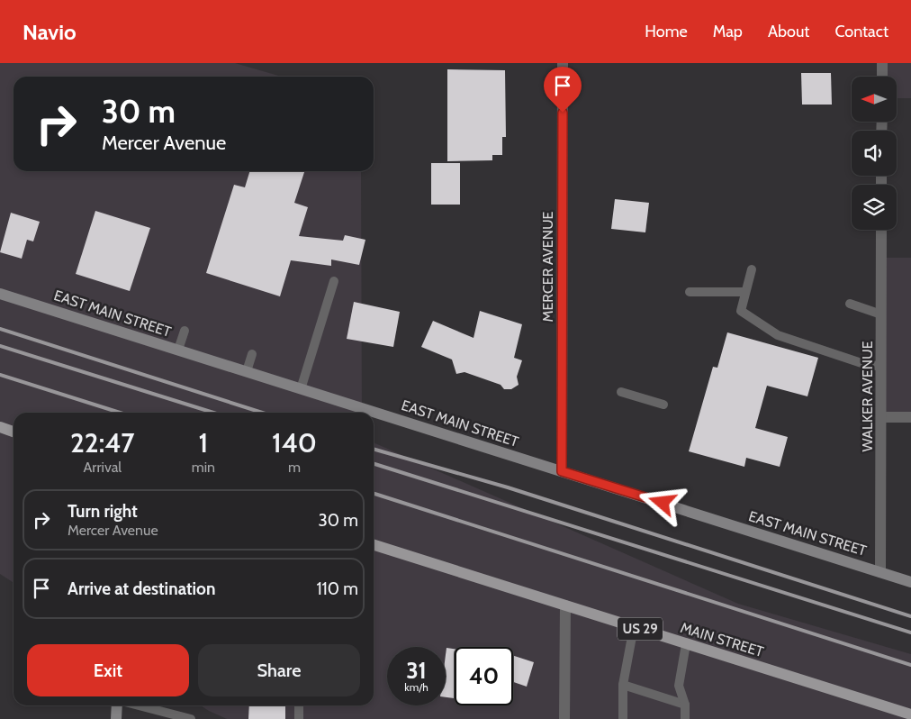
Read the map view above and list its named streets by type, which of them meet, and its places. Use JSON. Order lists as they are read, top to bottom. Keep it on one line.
{"streets":{"main road":["US 29","MAIN STREET"],"street":["MERCER AVENUE","EAST MAIN STREET","WALKER AVENUE"]},"crossings":[["MERCER AVENUE","EAST MAIN STREET"],["EAST MAIN STREET","WALKER AVENUE"]],"north":"left","page":{"header":"Navio","nav":["Home","Map","About","Contact"],"turn":["30 m","Mercer Avenue"],"eta":["22:47","Arrival","1","min","140","m"],"list":[{"name":"Turn right","note":"Mercer Avenue","value":"30 m"},{"name":"Arrive at destination","value":"110 m"}],"buttons":["Exit","Share"],"speed":"31 km/h","limit":"40"}}
